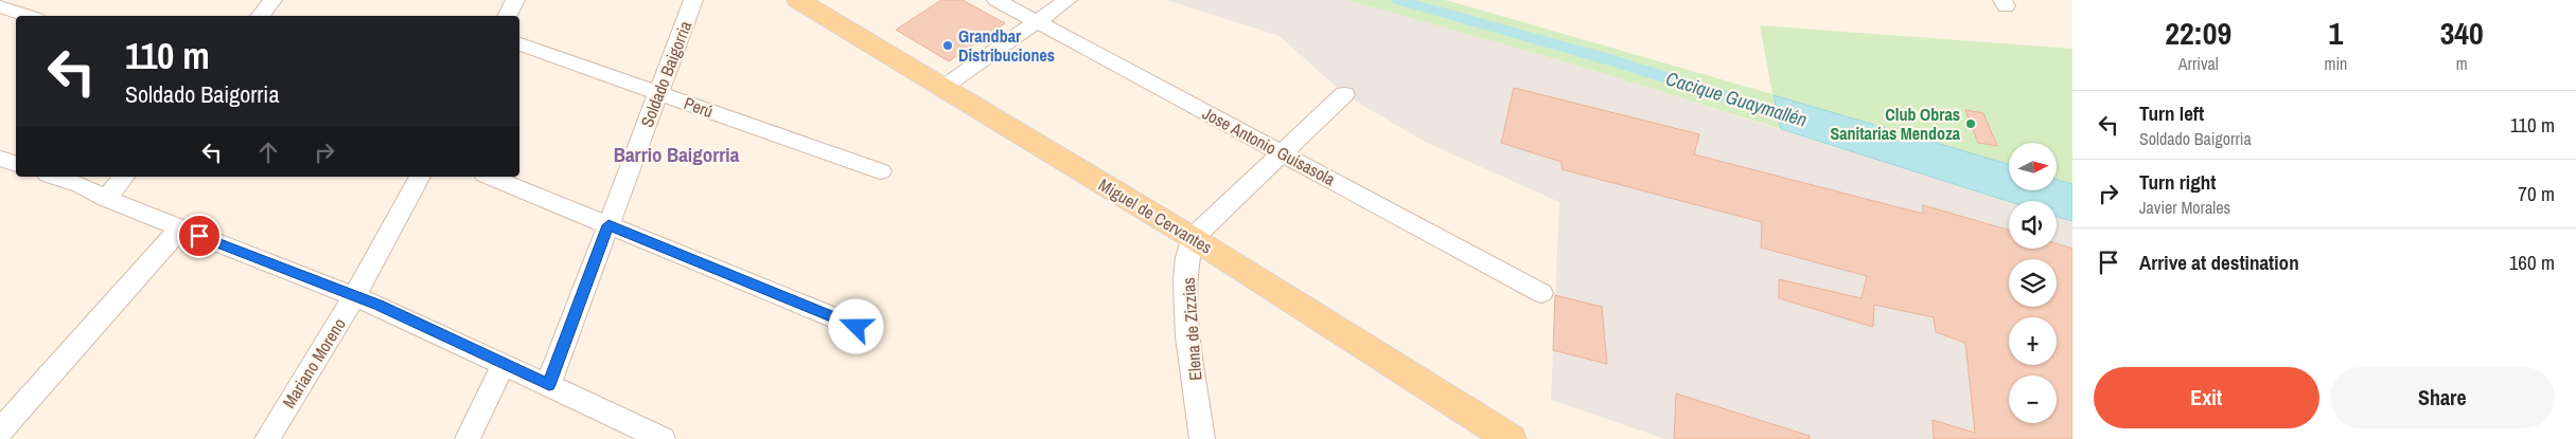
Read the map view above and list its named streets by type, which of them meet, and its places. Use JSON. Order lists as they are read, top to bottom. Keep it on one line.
{"streets":{"main road":["Miguel de Cervantes"],"street":["Soldado Baigorria","Perú","Jose Antonio Guisasola","Elena de Zizzias","Mariano Moreno"]},"crossings":[["Soldado Baigorria","Perú"],["Miguel de Cervantes","Elena de Zizzias"]],"districts":["Barrio Baigorria"],"water":["Cacique Guaymallén"],"places":["Grandbar Distribuciones","Club Obras Sanitarias Mendoza"],"north":"right","page":{"eta":["22:09","Arrival","1","min","340","m"],"turn":["110 m","Soldado Baigorria"],"list":[{"name":"Turn left","note":"Soldado Baigorria","value":"110 m"},{"name":"Turn right","note":"Javier Morales","value":"70 m"},{"name":"Arrive at destination","value":"160 m"}],"map_buttons":["+","−"],"buttons":["Exit","Share"]}}
